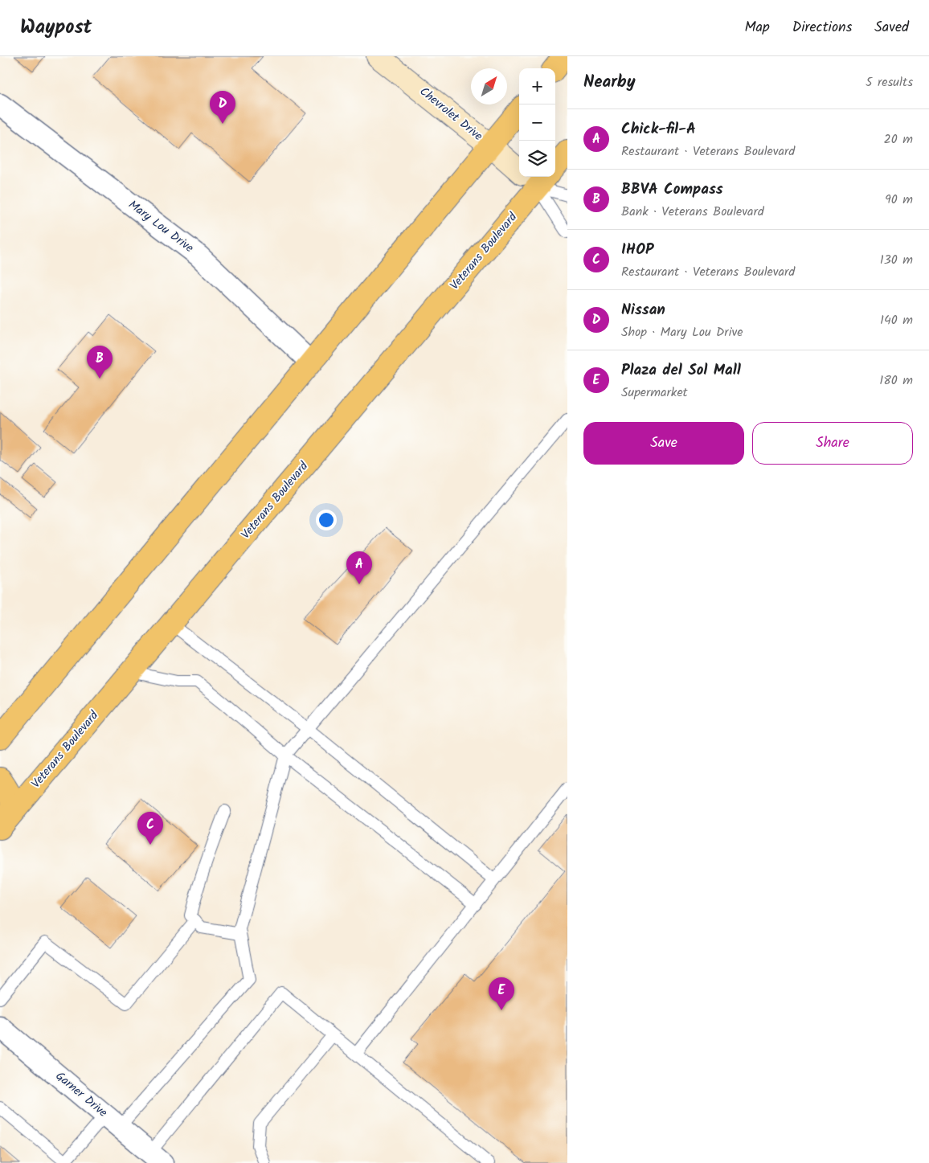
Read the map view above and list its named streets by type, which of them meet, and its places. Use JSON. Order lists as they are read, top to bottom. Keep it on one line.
{"streets":{"main road":["Chevrolet Drive","Veterans Boulevard"],"street":["Mary Lou Drive","Garner Drive"]},"north":"top right","page":{"header":"Waypost","nav":["Map","Directions","Saved"],"heading":["Nearby","5 results"],"map_buttons":["+","−"],"pins":["D","B","A","C","E"],"list":[{"mark":"A","name":"Chick-fil-A","note":"Restaurant · Veterans Boulevard","value":"20 m"},{"mark":"B","name":"BBVA Compass","note":"Bank · Veterans Boulevard","value":"90 m"},{"mark":"C","name":"IHOP","note":"Restaurant · Veterans Boulevard","value":"130 m"},{"mark":"D","name":"Nissan","note":"Shop · Mary Lou Drive","value":"140 m"},{"mark":"E","name":"Plaza del Sol Mall","note":"Supermarket","value":"180 m"}],"buttons":["Save","Share"]}}
